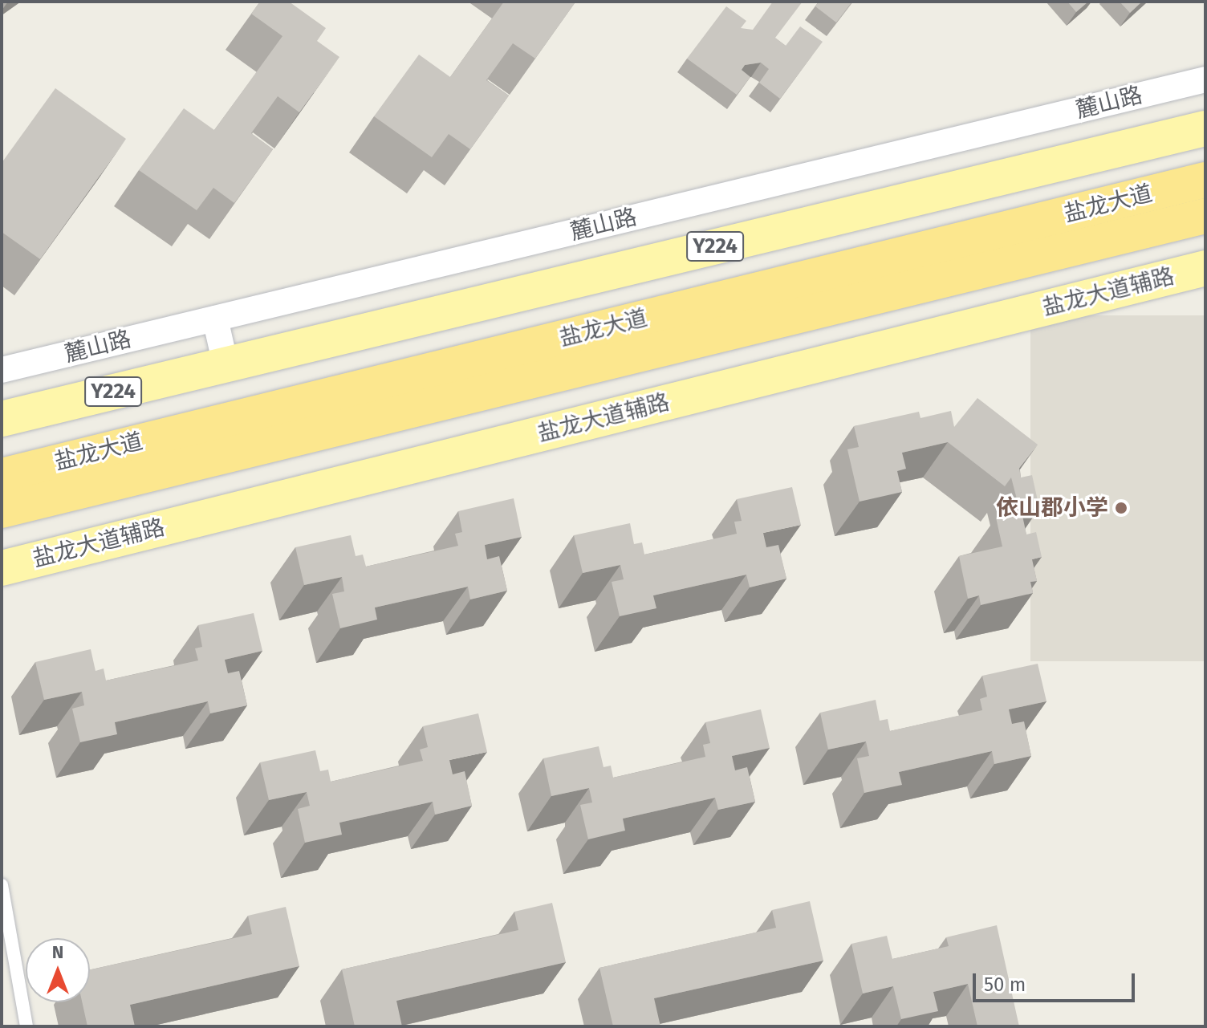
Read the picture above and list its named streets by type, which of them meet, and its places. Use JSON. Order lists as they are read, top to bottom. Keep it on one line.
{"streets":{"highway":["盐龙大道"],"main road":["Y224","盐龙大道辅路"],"street":["麓山路"]},"places":["依山郡小学"],"scale_bar":"50 m","north":"top"}
